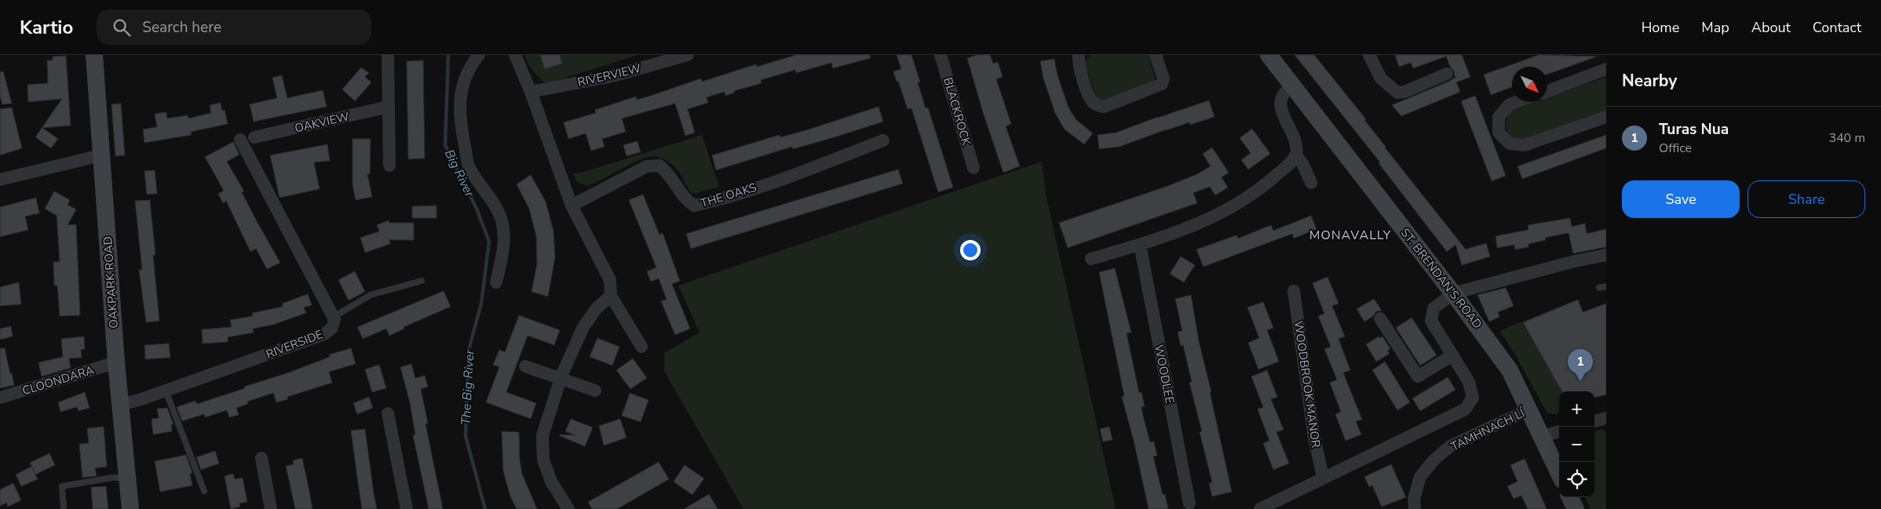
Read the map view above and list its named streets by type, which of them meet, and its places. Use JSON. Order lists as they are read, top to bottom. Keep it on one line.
{"streets":{"main road":["ST. BRENDAN'S ROAD","OAKPARK ROAD"],"street":["RIVERVIEW","BLACKROCK","OAKVIEW","THE OAKS","RIVERSIDE","WOODLEE","CLOONDARA","WOODBROOK MANOR","TAMHNACH LÍ"]},"crossings":[["ST. BRENDAN'S ROAD","TAMHNACH LÍ"],["OAKPARK ROAD","RIVERSIDE"],["OAKPARK ROAD","CLOONDARA"]],"districts":["MONAVALLY"],"water":["Big River","The Big River"],"north":"bottom right","page":{"header":"Kartio","search":"Search here","nav":["Home","Map","About","Contact"],"heading":"Nearby","list":[{"mark":"1","name":"Turas Nua","note":"Office","value":"340 m"}],"buttons":["Save","Share"],"pins":"1","map_buttons":["+","−"]}}
